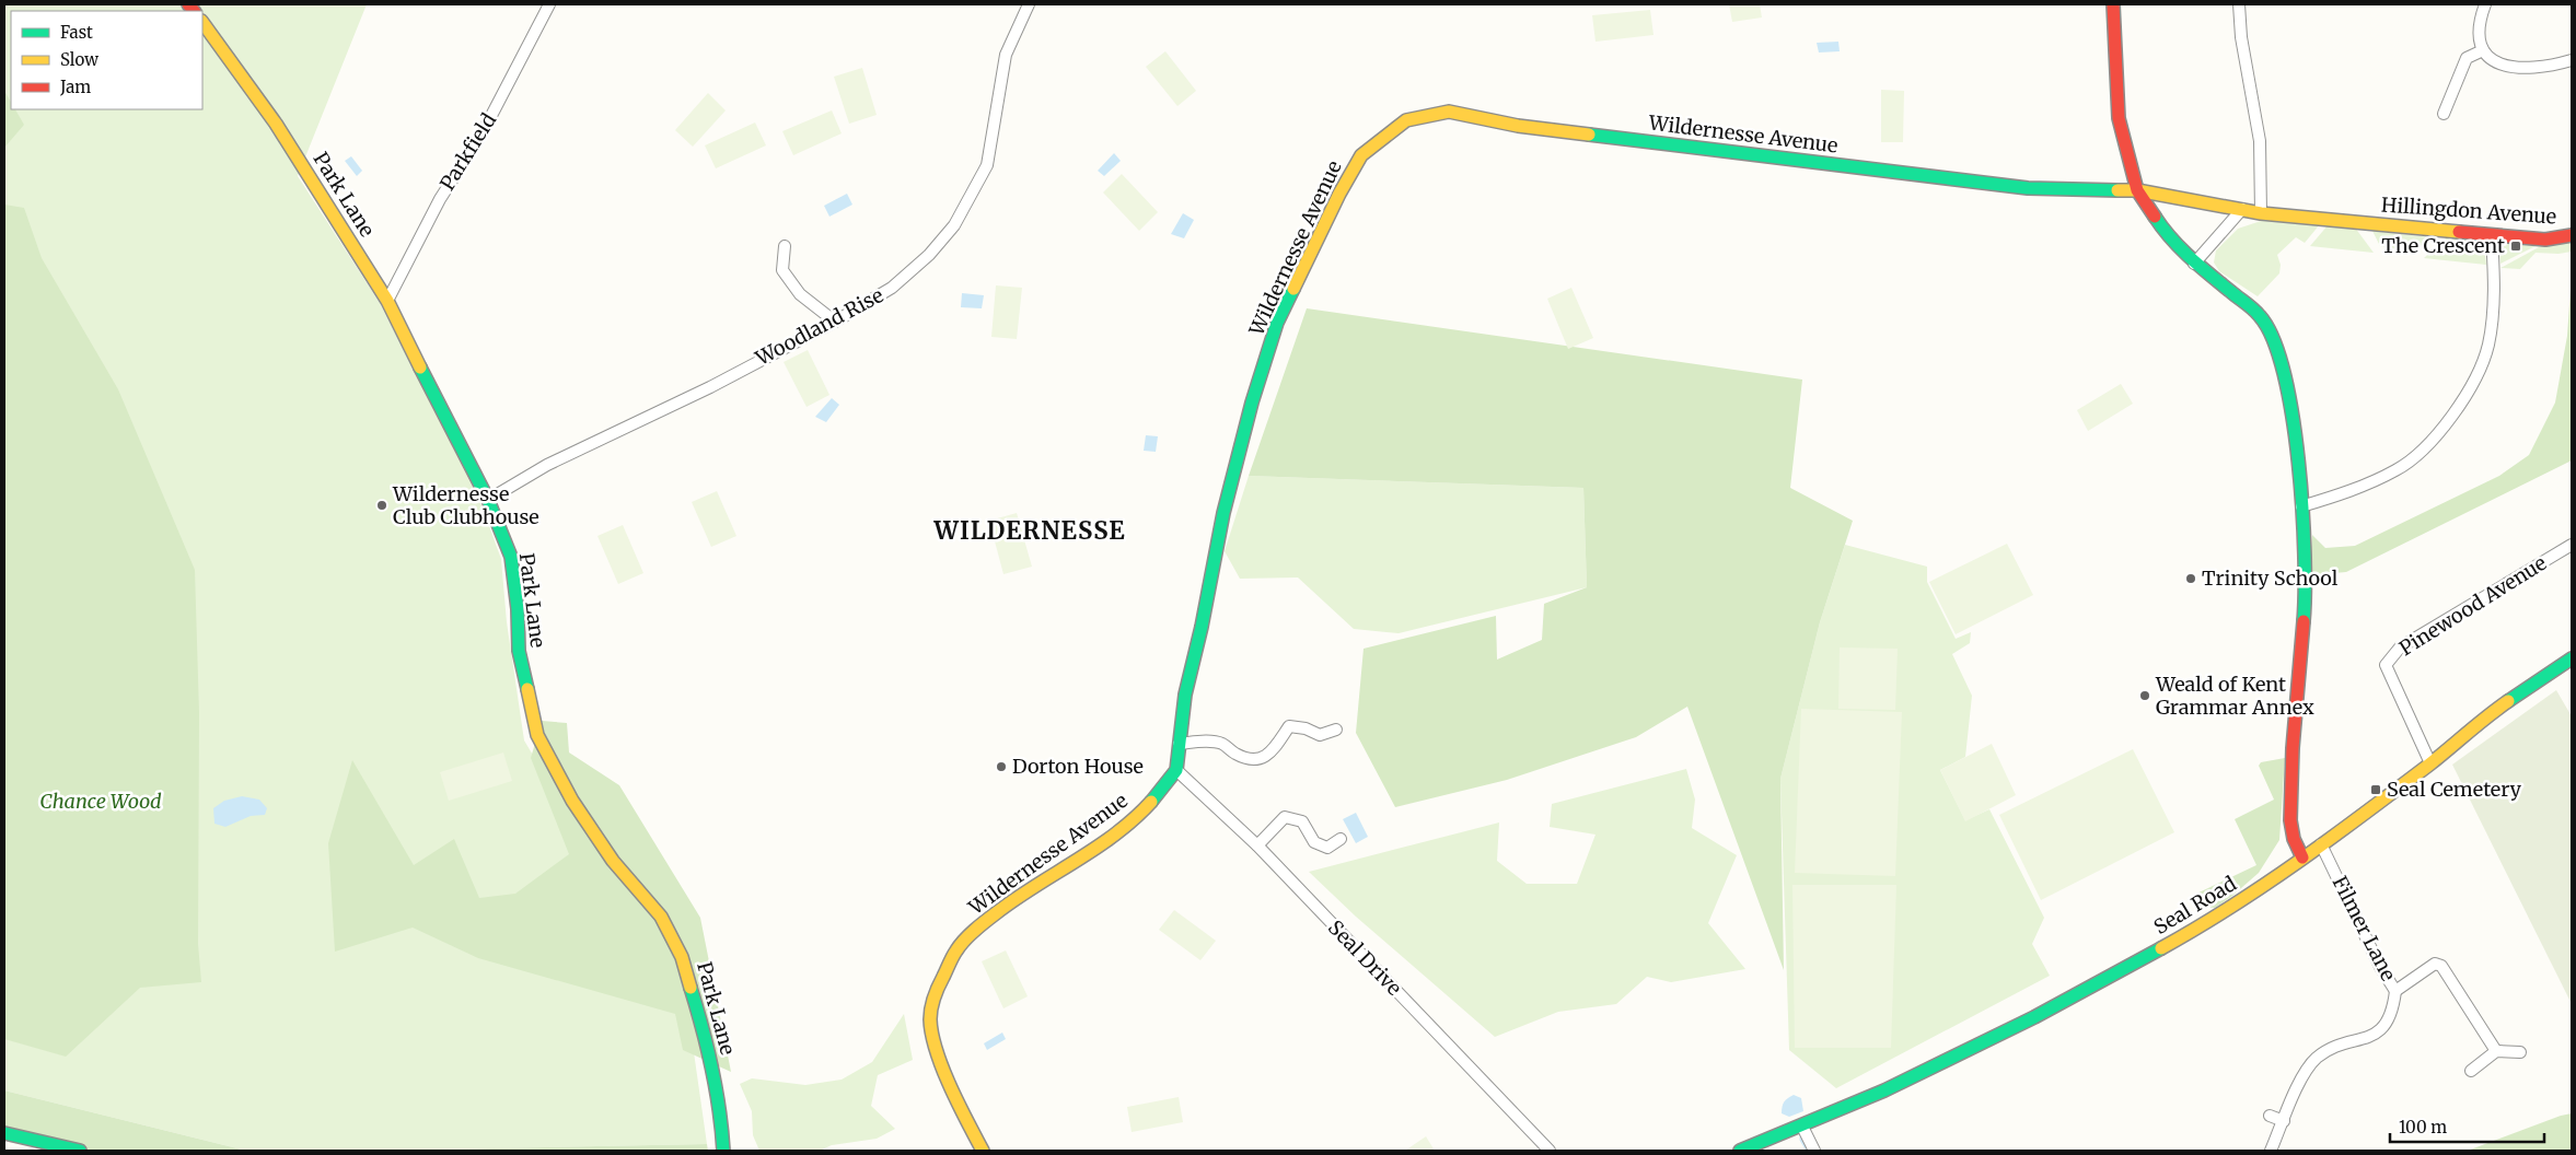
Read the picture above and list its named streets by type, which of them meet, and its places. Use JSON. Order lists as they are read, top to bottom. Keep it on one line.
{"streets":{"main road":["Wildernesse Avenue","Park Lane","Hillingdon Avenue","Seal Road"],"street":["Parkfield","Woodland Rise","Pinewood Avenue","Filmer Lane","Seal Drive"]},"crossings":[["Wildernesse Avenue","Hillingdon Avenue"],["Wildernesse Avenue","Seal Drive"],["Parkfield","Park Lane"],["Park Lane","Woodland Rise"],["Pinewood Avenue","Seal Road"],["Seal Road","Filmer Lane"]],"districts":["WILDERNESSE"],"parks":["Chance Wood"],"places":{"transit":["The Crescent","Seal Cemetery"],"other":["Wildernesse Club Clubhouse","Trinity School","Weald of Kent Grammar Annex","Dorton House"]},"legend":["Fast","Slow","Jam"],"scale_bar":"100 m"}
